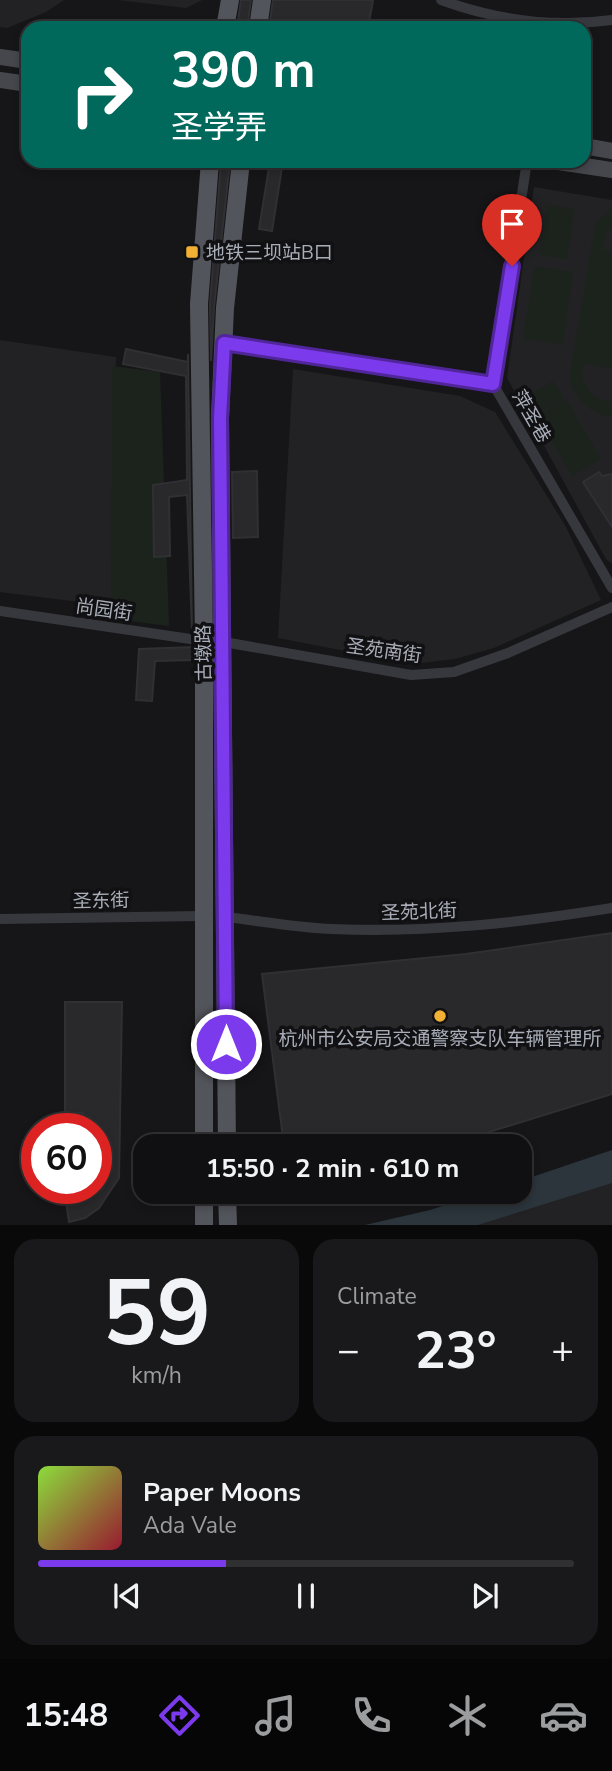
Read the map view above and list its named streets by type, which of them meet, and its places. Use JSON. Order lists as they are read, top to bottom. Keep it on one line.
{"streets":{"main road":["古墩路"],"street":["萍圣巷","尚园街","圣苑南街","圣东街","圣苑北街"]},"crossings":[["尚园街","古墩路"],["圣苑南街","古墩路"],["古墩路","圣东街"],["古墩路","圣苑北街"]],"places":{"transit":["地铁三坝站B口"],"other":["杭州市公安局交通警察支队车辆管理所"]},"page":{"turn":["390 m","圣学弄"],"limit":"60","trip":"15:50 · 2 min · 610 m","tile":[["59","km/h"],"Climate"],"heat":["−","23°","+"],"song":["Paper Moons","Ada Vale"],"tabs":"15:48"}}
